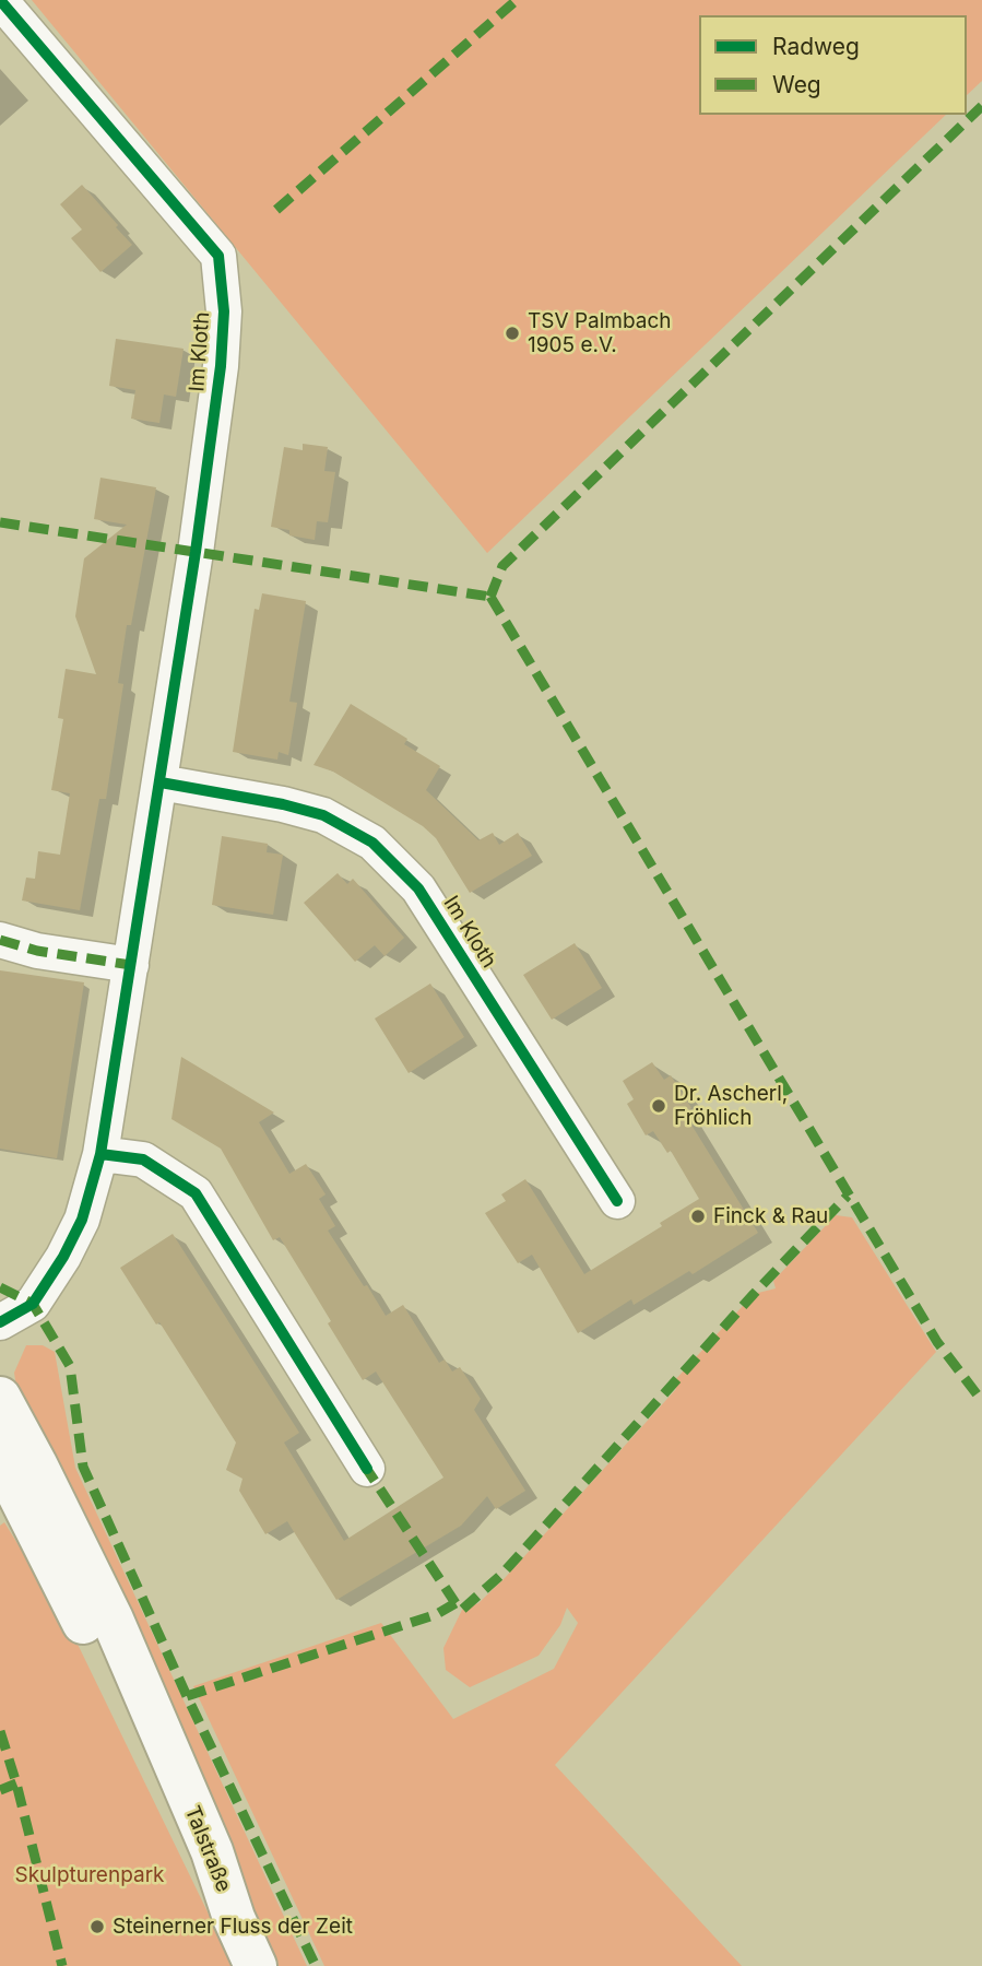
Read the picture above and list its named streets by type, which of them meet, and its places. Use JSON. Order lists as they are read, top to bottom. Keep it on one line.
{"streets":{"main road":["Talstraße"],"street":["Im Kloth"]},"parks":["Skulpturenpark"],"places":["TSV Palmbach 1905 e.V.","Dr. Ascherl, Fröhlich","Finck & Rau","Steinerner Fluss der Zeit"],"legend":["Radweg","Weg"]}
